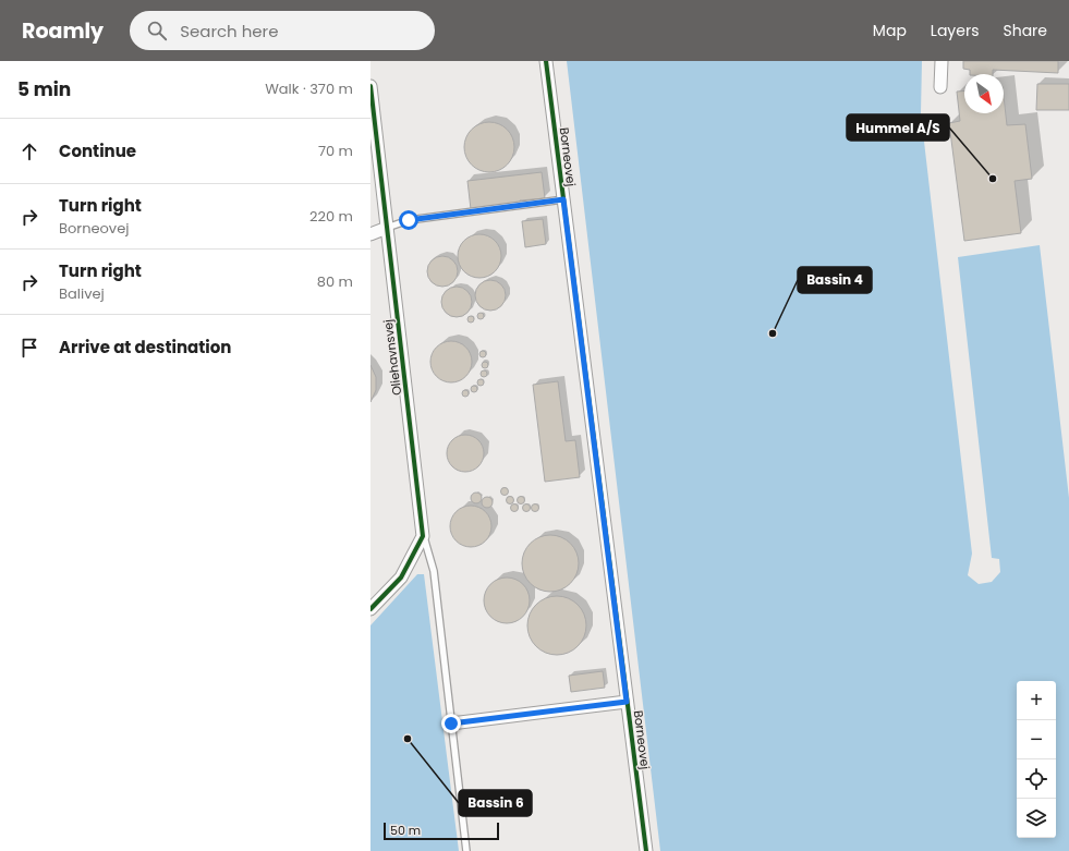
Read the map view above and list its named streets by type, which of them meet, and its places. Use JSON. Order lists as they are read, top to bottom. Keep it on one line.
{"streets":{"street":["Borneovej","Oliehavnsvej"]},"places":["Hummel A/S","Bassin 4","Bassin 6"],"scale_bar":"50 m","north":"bottom right","page":{"header":"Roamly","search":"Search here","nav":["Map","Layers","Share"],"heading":["5 min","Walk · 370 m"],"list":[["Continue","70 m"],["Turn right","Borneovej","220 m"],["Turn right","Balivej","80 m"],"Arrive at destination"],"map_buttons":["+","−"],"scale":"50 m"}}
